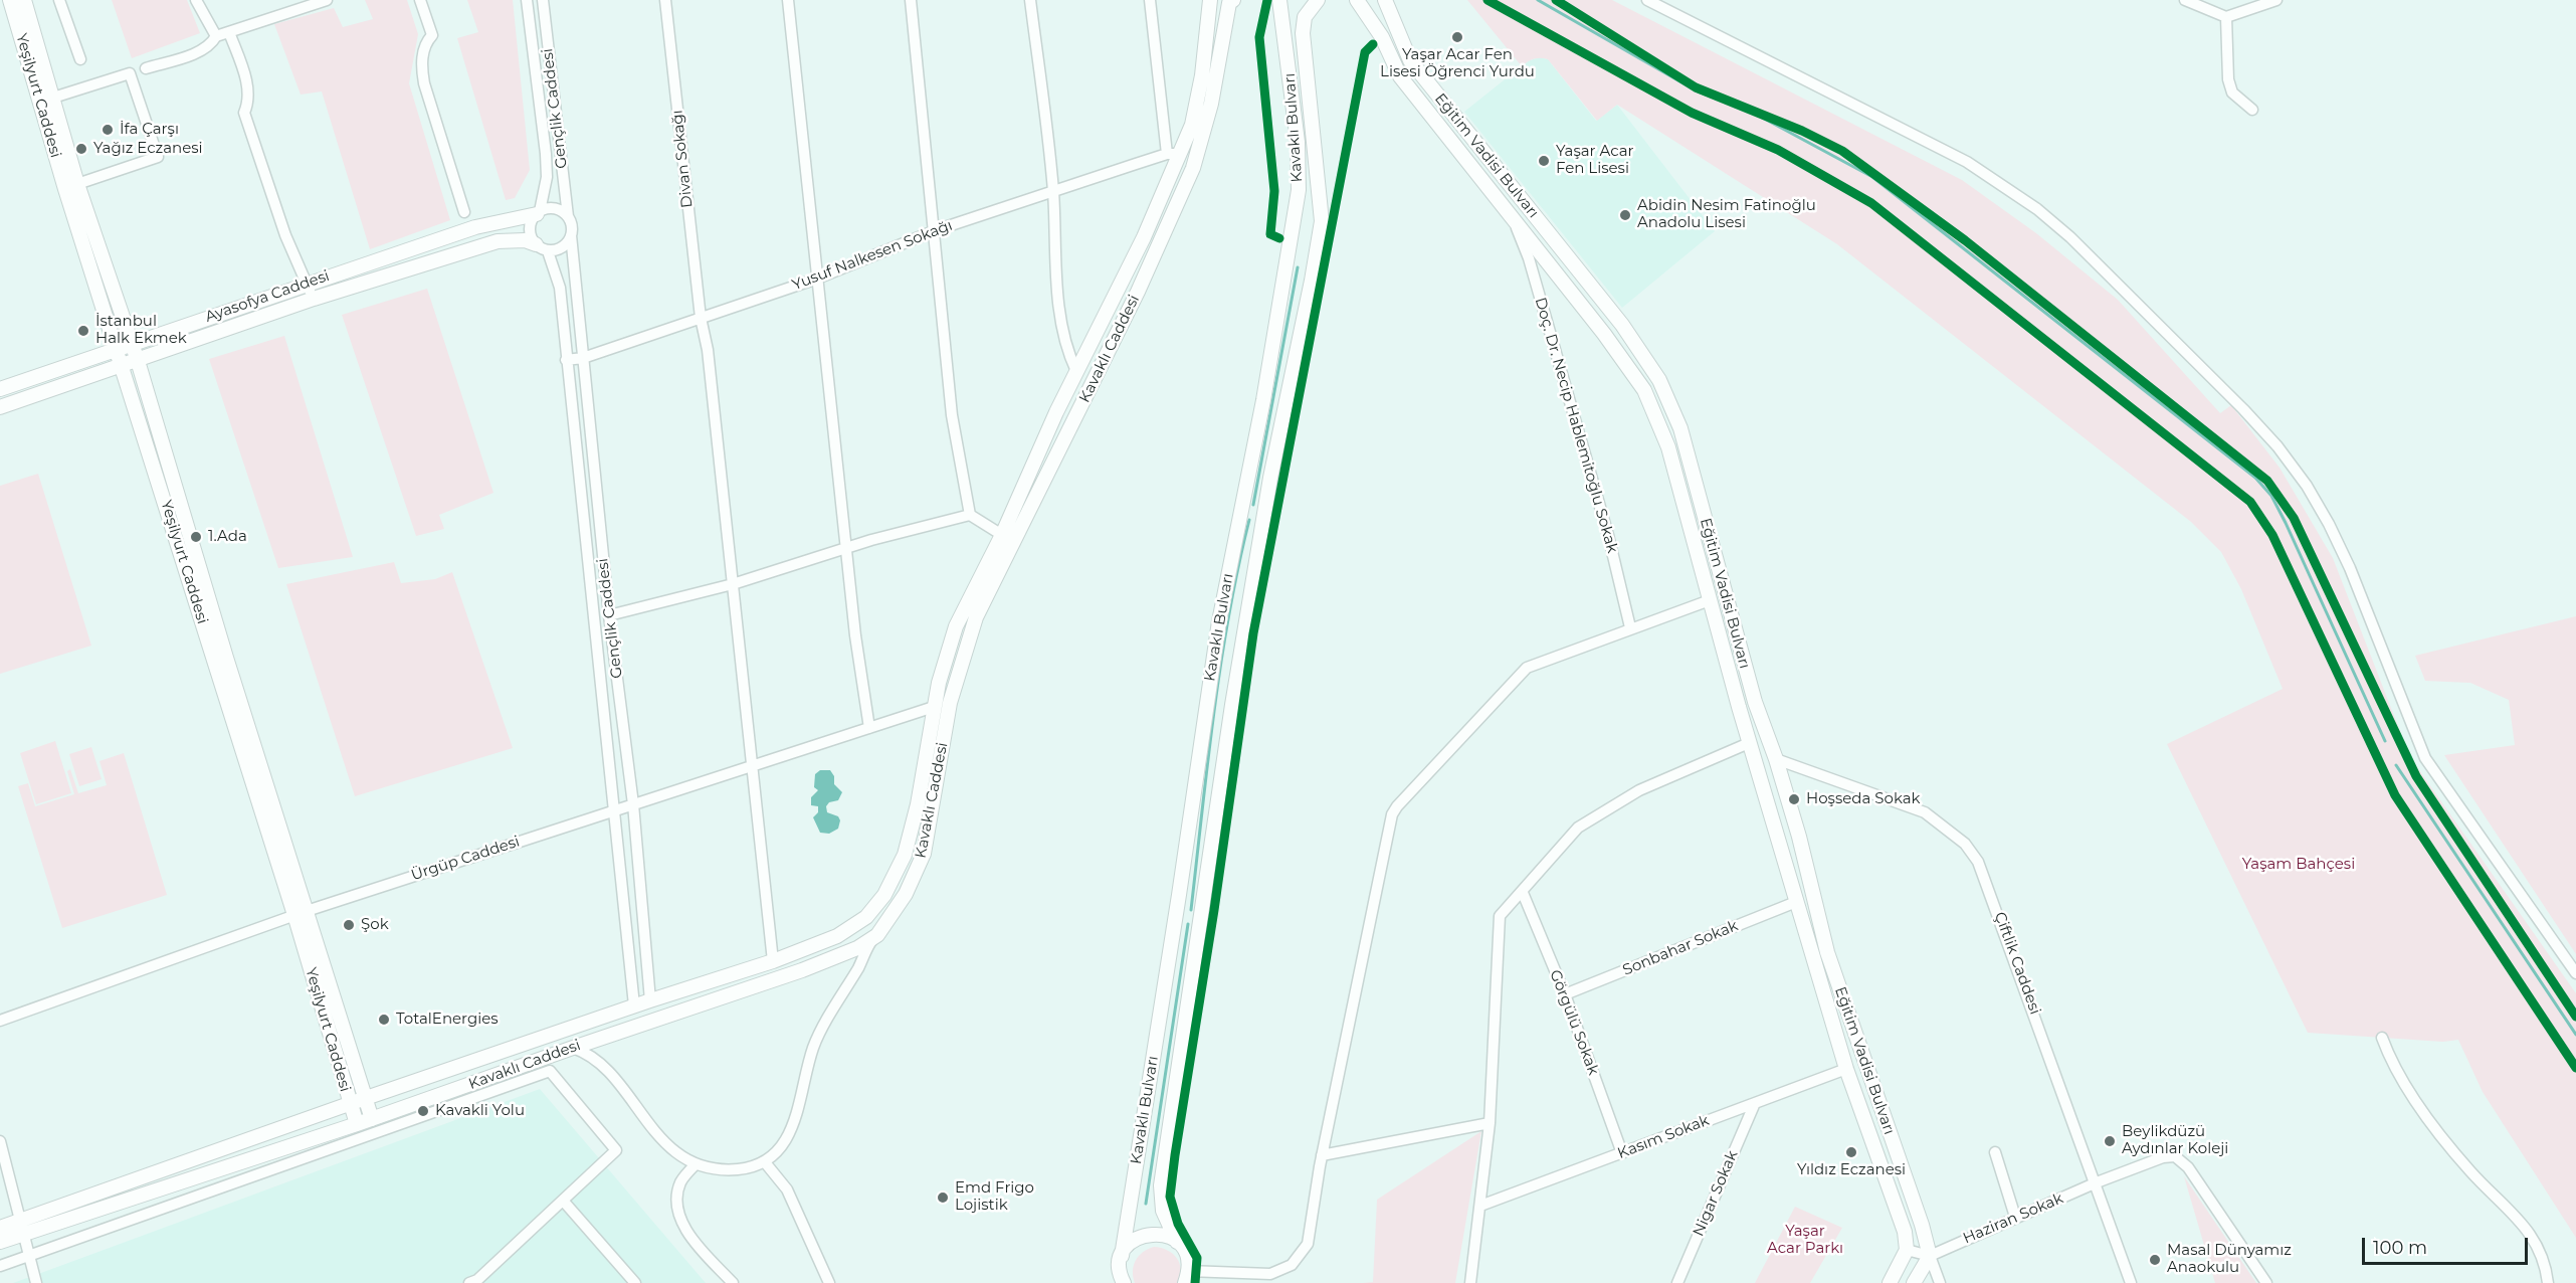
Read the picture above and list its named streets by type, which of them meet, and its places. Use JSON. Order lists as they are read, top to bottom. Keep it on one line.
{"streets":{"main road":["Yeşilyurt Caddesi","Kavaklı Bulvarı","Eğitim Vadisi Bulvarı","Ayasofya Caddesi","Kavaklı Caddesi"],"street":["Gençlik Caddesi","Divan Sokağı","Yusuf Nalkesen Sokağı","Doç. Dr. Necip Hablemitoğlu Sokak","Ürgüp Caddesi","Sonbahar Sokak","Çiftlik Caddesi","Görgülü Sokak","Kasım Sokak","Nigar Sokak","Haziran Sokak"]},"crossings":[["Yeşilyurt Caddesi","Ayasofya Caddesi"],["Yeşilyurt Caddesi","Kavaklı Caddesi"],["Yeşilyurt Caddesi","Ürgüp Caddesi"],["Gençlik Caddesi","Yusuf Nalkesen Sokağı"],["Gençlik Caddesi","Ayasofya Caddesi"],["Gençlik Caddesi","Kavaklı Caddesi"],["Gençlik Caddesi","Ürgüp Caddesi"],["Eğitim Vadisi Bulvarı","Doç. Dr. Necip Hablemitoğlu Sokak"],["Eğitim Vadisi Bulvarı","Sonbahar Sokak"],["Eğitim Vadisi Bulvarı","Çiftlik Caddesi"],["Eğitim Vadisi Bulvarı","Kasım Sokak"],["Eğitim Vadisi Bulvarı","Haziran Sokak"],["Divan Sokağı","Yusuf Nalkesen Sokağı"],["Divan Sokağı","Kavaklı Caddesi"],["Divan Sokağı","Ürgüp Caddesi"],["Yusuf Nalkesen Sokağı","Kavaklı Caddesi"],["Kavaklı Caddesi","Ürgüp Caddesi"],["Sonbahar Sokak","Görgülü Sokak"],["Çiftlik Caddesi","Haziran Sokak"],["Görgülü Sokak","Kasım Sokak"],["Kasım Sokak","Nigar Sokak"]],"parks":["Yaşam Bahçesi","Yaşar Acar Parkı"],"places":["Yaşar Acar Fen Lisesi Öğrenci Yurdu","İfa Çarşı","Yağız Eczanesi","Yaşar Acar Fen Lisesi","Abidin Nesim Fatinoğlu Anadolu Lisesi","İstanbul Halk Ekmek","1.Ada","Hoşseda Sokak","Şok","TotalEnergies","Kavakli Yolu","Beylikdüzü Aydınlar Koleji","Yıldız Eczanesi","Emd Frigo Lojistik","Masal Dünyamız Anaokulu"],"scale_bar":"100 m"}
